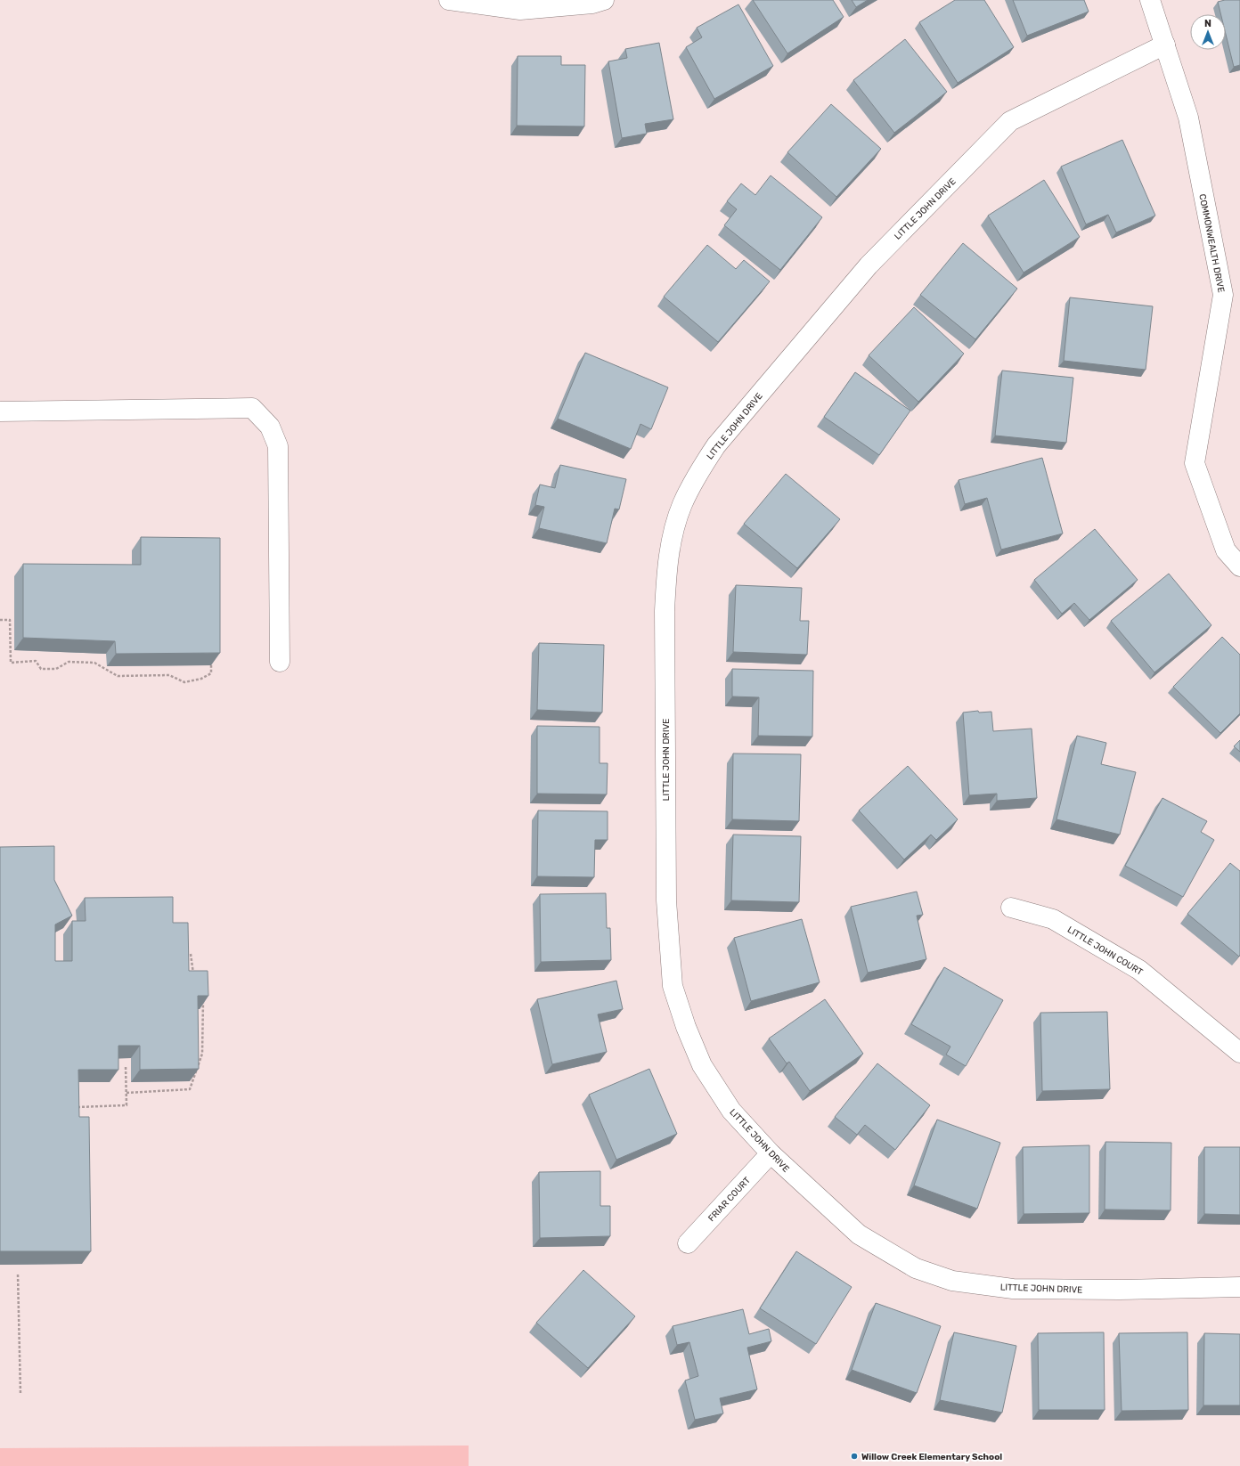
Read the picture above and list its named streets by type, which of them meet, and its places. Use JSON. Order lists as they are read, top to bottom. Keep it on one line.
{"streets":{"street":["LITTLE JOHN DRIVE","COMMONWEALTH DRIVE","LITTLE JOHN COURT","FRIAR COURT"]},"crossings":[["LITTLE JOHN DRIVE","COMMONWEALTH DRIVE"],["LITTLE JOHN DRIVE","FRIAR COURT"]],"places":["Willow Creek Elementary School"],"north":"top"}
